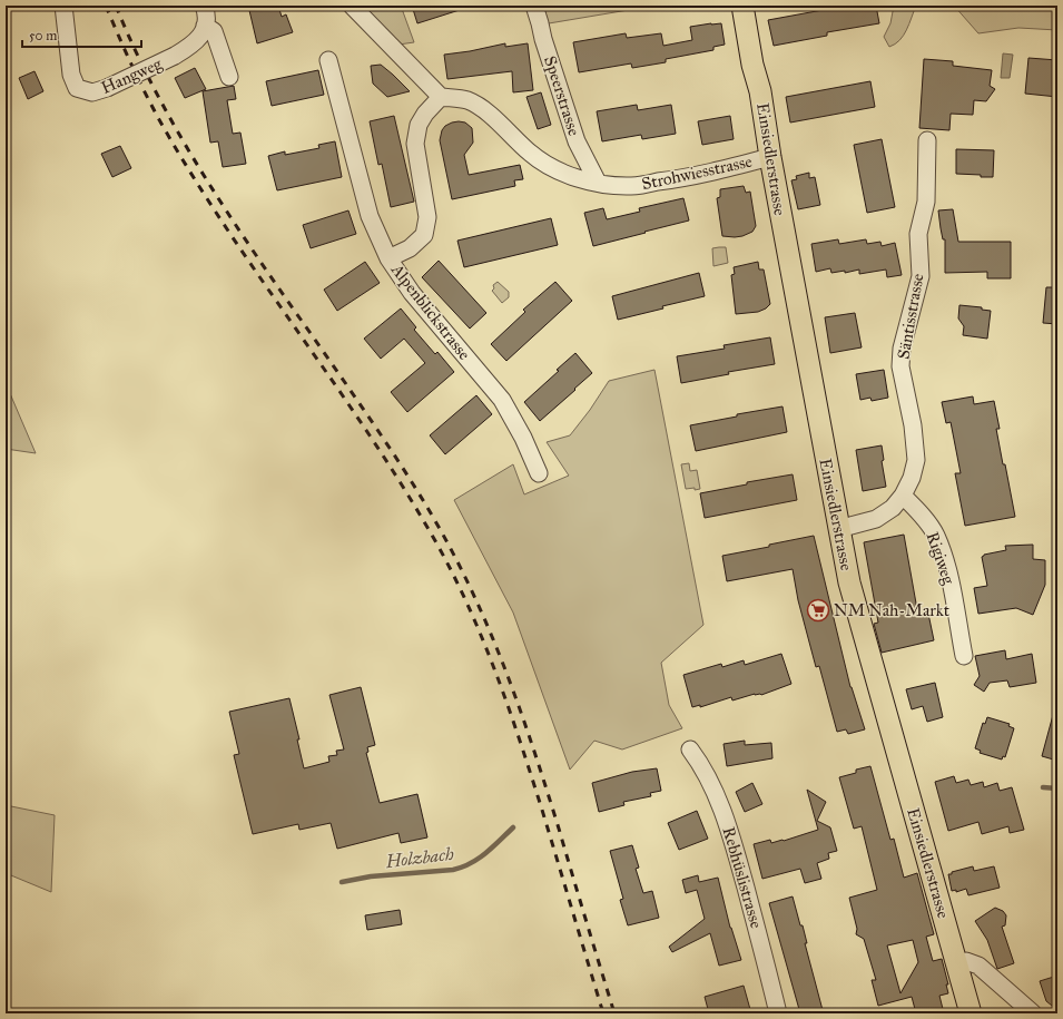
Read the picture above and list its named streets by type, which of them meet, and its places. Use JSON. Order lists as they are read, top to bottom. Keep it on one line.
{"streets":{"main road":["Einsiedlerstrasse"],"street":["Hangweg","Speerstrasse","Strohwiesstrasse","Alpenblickstrasse","Säntisstrasse","Rigiweg","Rebhüslistrasse"]},"crossings":[["Speerstrasse","Strohwiesstrasse"],["Einsiedlerstrasse","Strohwiesstrasse"],["Einsiedlerstrasse","Säntisstrasse"],["Säntisstrasse","Rigiweg"]],"water":["Holzbach"],"places":{"supermarket":["NM Nah-Markt"]},"scale_bar":"50 m"}
